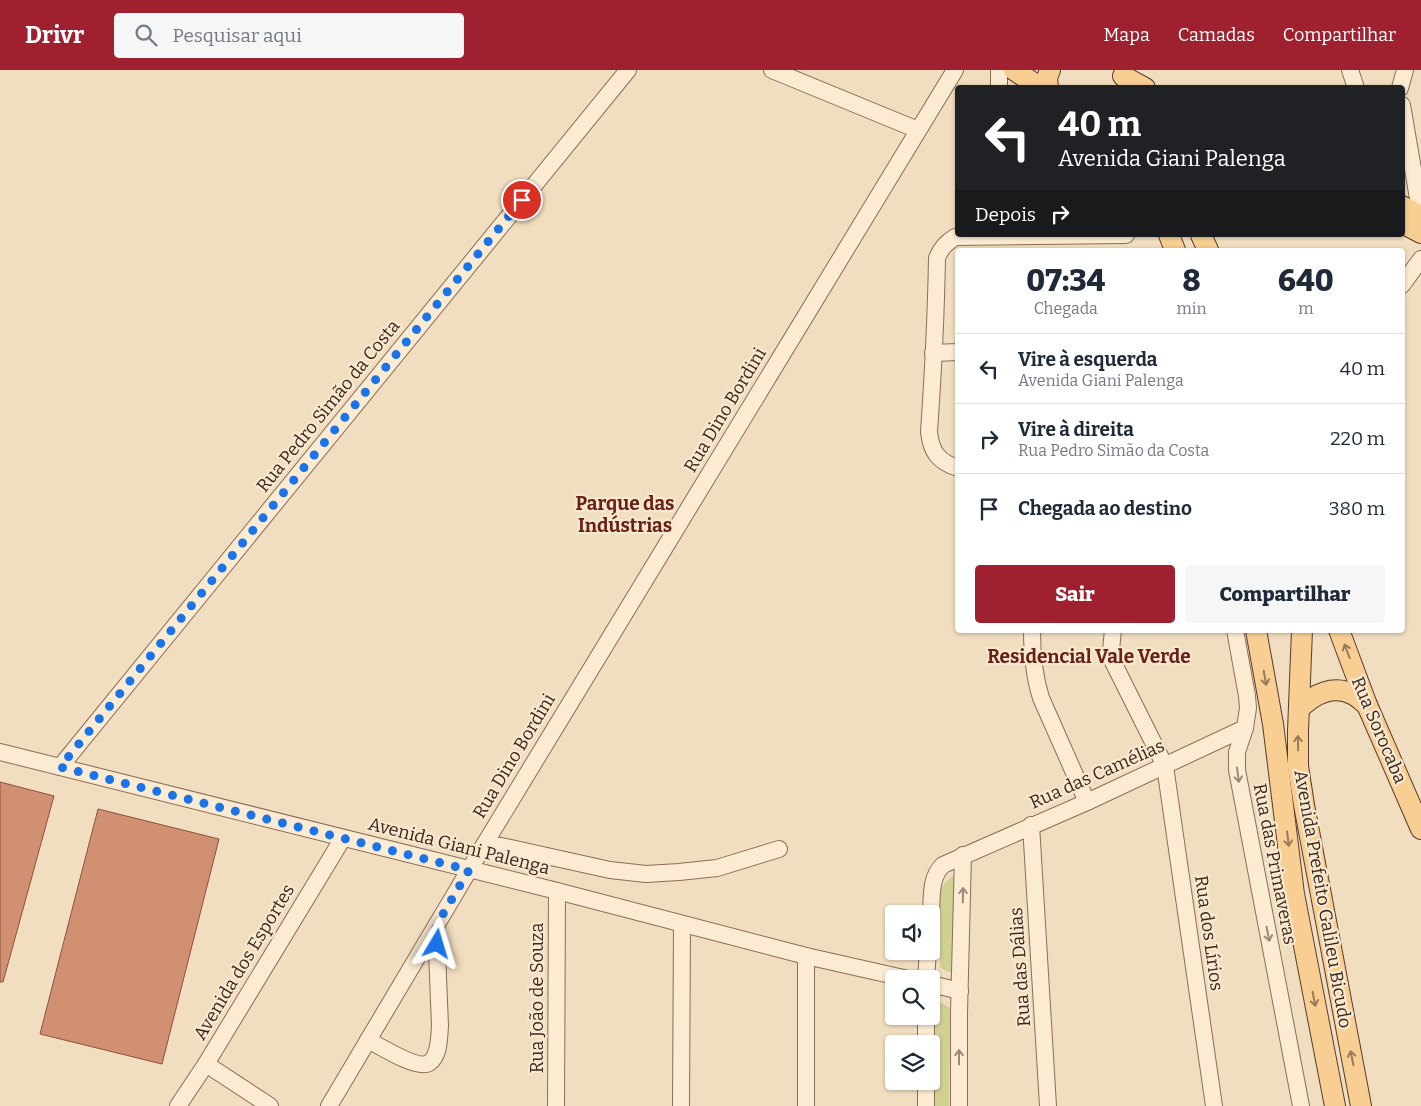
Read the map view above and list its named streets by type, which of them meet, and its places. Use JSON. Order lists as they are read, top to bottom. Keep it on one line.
{"streets":{"main road":["Rua Sorocaba","Avenida Prefeito Galileu Bicudo"],"street":["Rua Pedro Simão da Costa","Rua Dino Bordini","Rua das Camélias","Avenida Giani Palenga","Rua das Primaveras","Rua dos Lírios","Avenida dos Esportes","Rua das Dálias","Rua João de Souza"]},"crossings":[["Rua Pedro Simão da Costa","Avenida Giani Palenga"],["Rua Dino Bordini","Avenida Giani Palenga"],["Rua das Camélias","Rua das Primaveras"],["Rua das Camélias","Rua dos Lírios"],["Rua das Camélias","Rua das Dálias"],["Avenida Giani Palenga","Avenida dos Esportes"],["Avenida Giani Palenga","Rua João de Souza"]],"one_way":["Rua das Primaveras"],"districts":["Parque das Indústrias","Residencial Vale Verde"],"page":{"header":"Drivr","search":"Pesquisar aqui","nav":["Mapa","Camadas","Compartilhar"],"turn":["40 m","Avenida Giani Palenga"],"then":"Depois","eta":["07:34","Chegada","8","min","640","m"],"list":[{"name":"Vire à esquerda","note":"Avenida Giani Palenga","value":"40 m"},{"name":"Vire à direita","note":"Rua Pedro Simão da Costa","value":"220 m"},{"name":"Chegada ao destino","value":"380 m"}],"buttons":["Sair","Compartilhar"]}}
